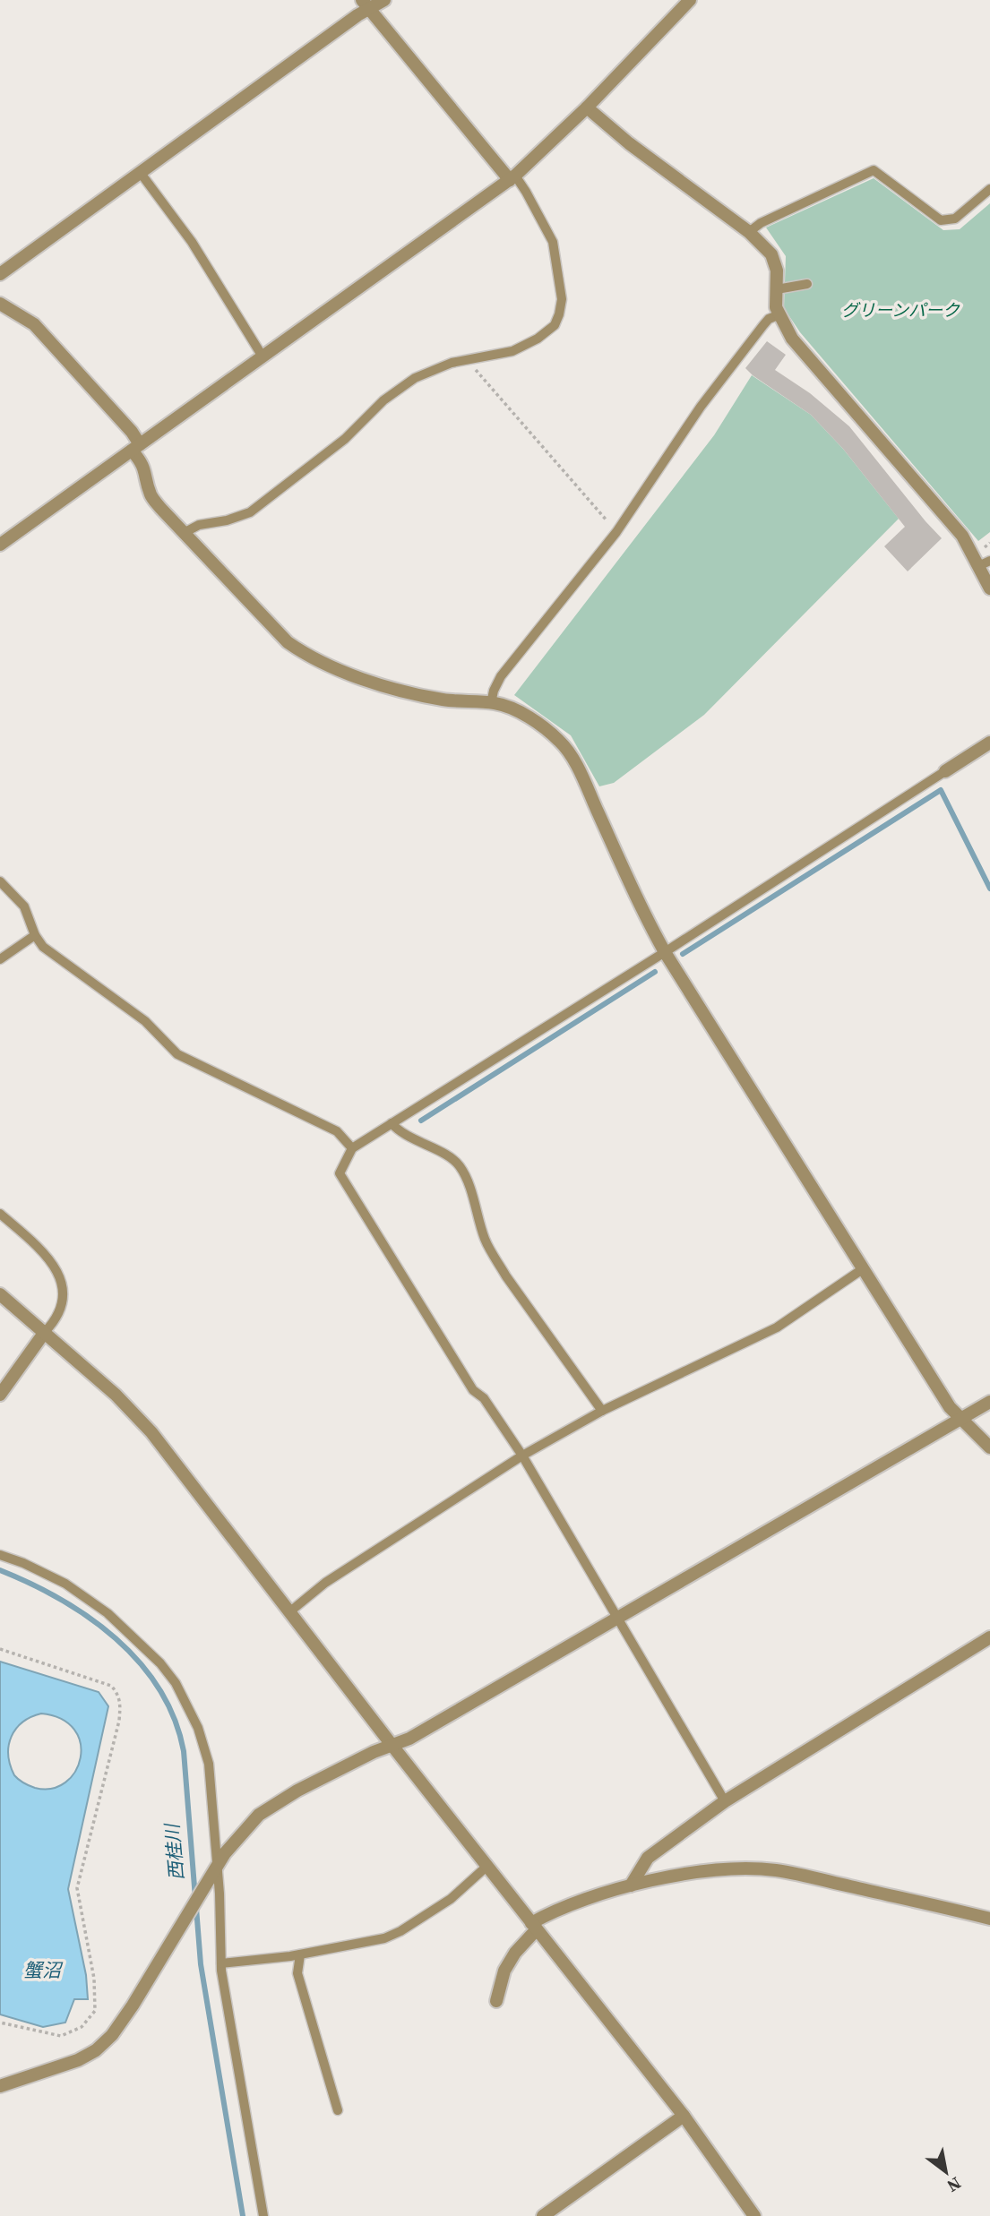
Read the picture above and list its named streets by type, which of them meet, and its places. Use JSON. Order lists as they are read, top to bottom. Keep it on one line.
{"water":["西桂川","蟹沼"],"parks":["グリーンパーク"],"north":"bottom right"}
